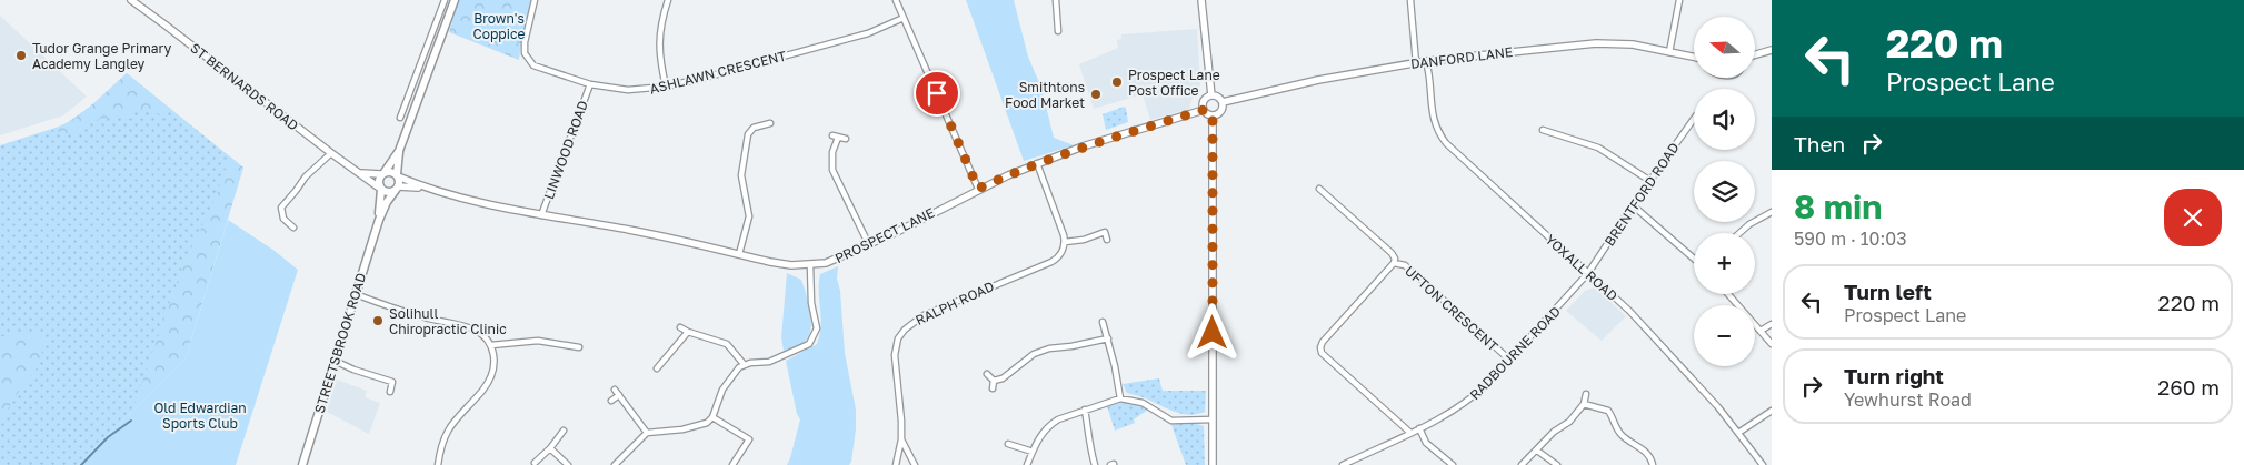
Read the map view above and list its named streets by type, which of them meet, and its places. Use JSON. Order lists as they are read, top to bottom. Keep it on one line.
{"streets":{"main road":["STREETSBROOK ROAD"],"street":["DANFORD LANE","ASHLAWN CRESCENT","ST BERNARDS ROAD","LINWOOD ROAD","BRENTFORD ROAD","PROSPECT LANE","YOXALL ROAD","RALPH ROAD","UFTON CRESCENT","RADBOURNE ROAD"]},"crossings":[["DANFORD LANE","PROSPECT LANE"],["DANFORD LANE","YOXALL ROAD"],["ASHLAWN CRESCENT","LINWOOD ROAD"],["ST BERNARDS ROAD","PROSPECT LANE"],["ST BERNARDS ROAD","STREETSBROOK ROAD"],["LINWOOD ROAD","PROSPECT LANE"],["BRENTFORD ROAD","YOXALL ROAD"],["BRENTFORD ROAD","RADBOURNE ROAD"],["PROSPECT LANE","STREETSBROOK ROAD"],["YOXALL ROAD","RADBOURNE ROAD"],["UFTON CRESCENT","RADBOURNE ROAD"]],"parks":["Brown's Coppice","Old Edwardian Sports Club"],"places":["Tudor Grange Primary Academy Langley","Prospect Lane Post Office","Smithtons Food Market","Solihull Chiropractic Clinic"],"north":"left","page":{"turn":["220 m","Prospect Lane"],"map_buttons":["+","−"],"then":"Then","heading":["8 min","590 m · 10:03"],"list":[{"name":"Turn left","note":"Prospect Lane","value":"220 m"},{"name":"Turn right","note":"Yewhurst Road","value":"260 m"}]}}
